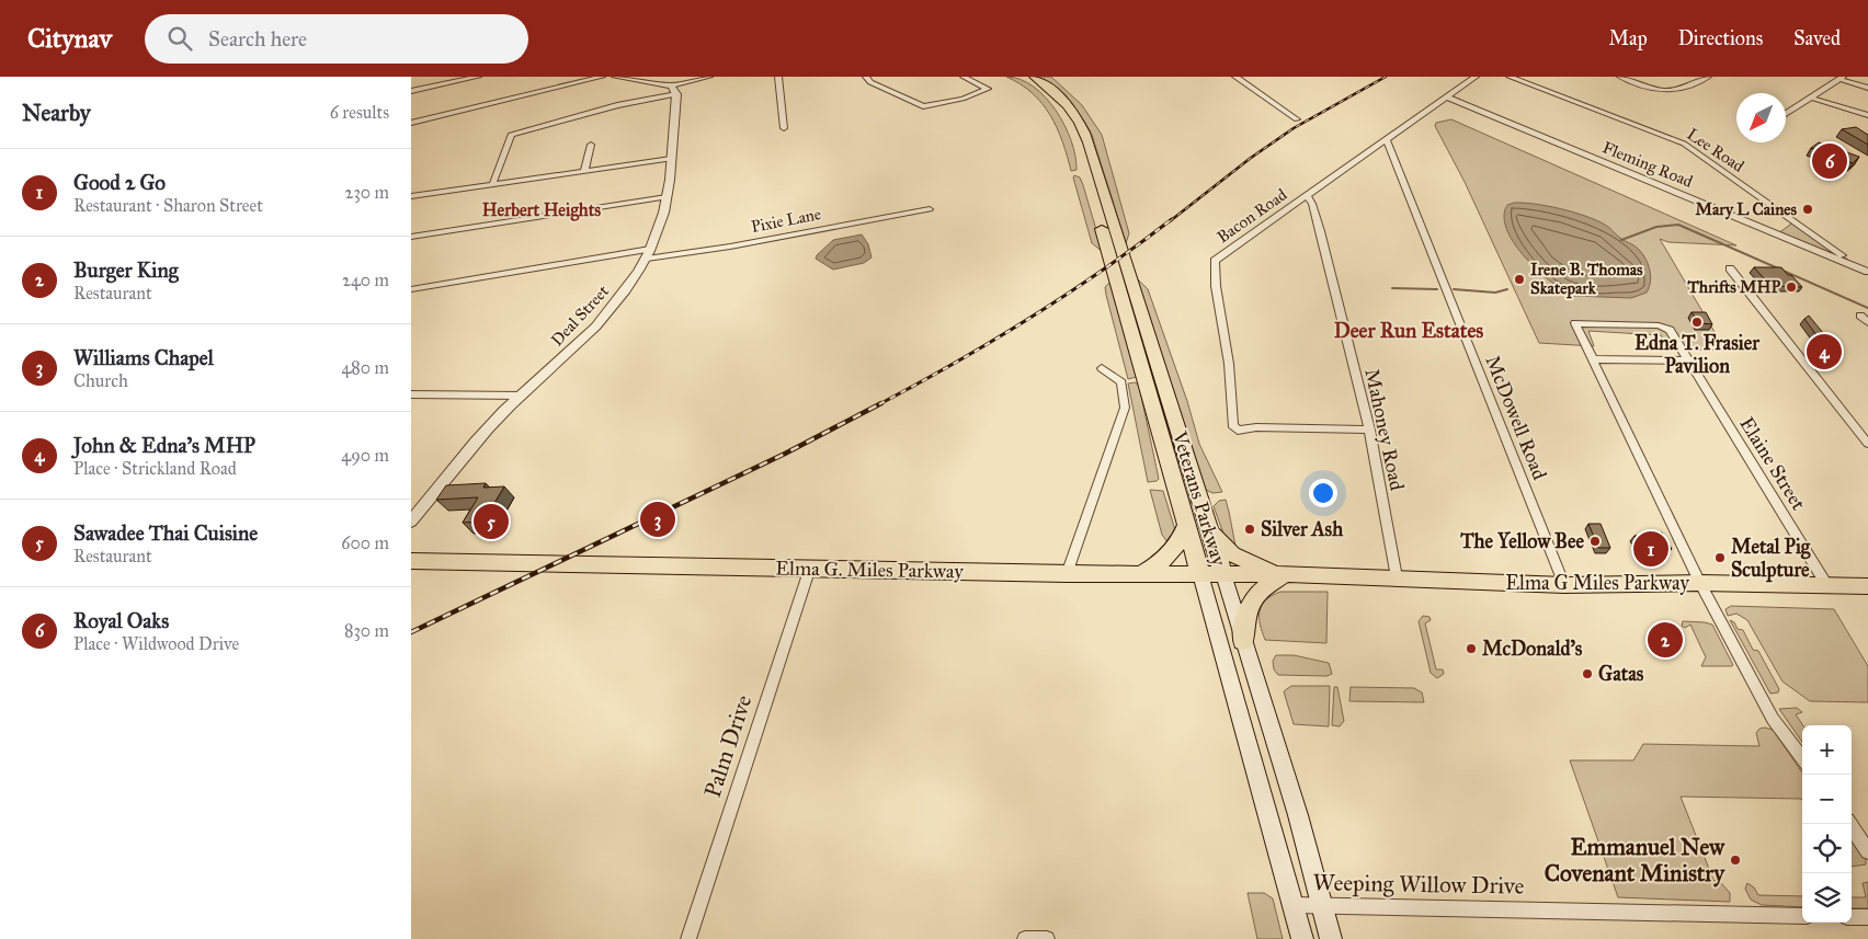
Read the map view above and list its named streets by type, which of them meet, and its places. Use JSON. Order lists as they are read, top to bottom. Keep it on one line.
{"streets":{"main road":["Veterans Parkway","Elma G. Miles Parkway","Elma G Miles Parkway"],"street":["Lee Road","Fleming Road","Bacon Road","Pixie Lane","Deal Street","McDowell Road","Mahoney Road","Elaine Street","Palm Drive","Weeping Willow Drive"]},"crossings":[["Lee Road","Fleming Road"],["Fleming Road","Bacon Road"],["Bacon Road","McDowell Road"],["Bacon Road","Mahoney Road"],["Pixie Lane","Deal Street"],["McDowell Road","Elma G Miles Parkway"],["Mahoney Road","Elma G Miles Parkway"],["Elaine Street","Elma G Miles Parkway"],["Veterans Parkway","Elma G. Miles Parkway"],["Veterans Parkway","Weeping Willow Drive"],["Elma G. Miles Parkway","Elma G Miles Parkway"],["Elma G. Miles Parkway","Palm Drive"]],"districts":["Herbert Heights","Deer Run Estates"],"places":["Mary L Caines","Irene B. Thomas Skatepark","Thrifts MHP","Edna T. Frasier Pavilion","Silver Ash","The Yellow Bee","Metal Pig Sculpture","McDonald's","Gatas","Emmanuel New Covenant Ministry"],"north":"bottom left","page":{"header":"Citynav","search":"Search here","nav":["Map","Directions","Saved"],"heading":["Nearby","6 results"],"pins":["6","4","3","5","1","2"],"list":[{"mark":"1","name":"Good 2 Go","note":"Restaurant · Sharon Street","value":"230 m"},{"mark":"2","name":"Burger King","note":"Restaurant","value":"240 m"},{"mark":"3","name":"Williams Chapel","note":"Church","value":"480 m"},{"mark":"4","name":"John & Edna's MHP","note":"Place · Strickland Road","value":"490 m"},{"mark":"5","name":"Sawadee Thai Cuisine","note":"Restaurant","value":"600 m"},{"mark":"6","name":"Royal Oaks","note":"Place · Wildwood Drive","value":"830 m"}],"map_buttons":["+","−"]}}
